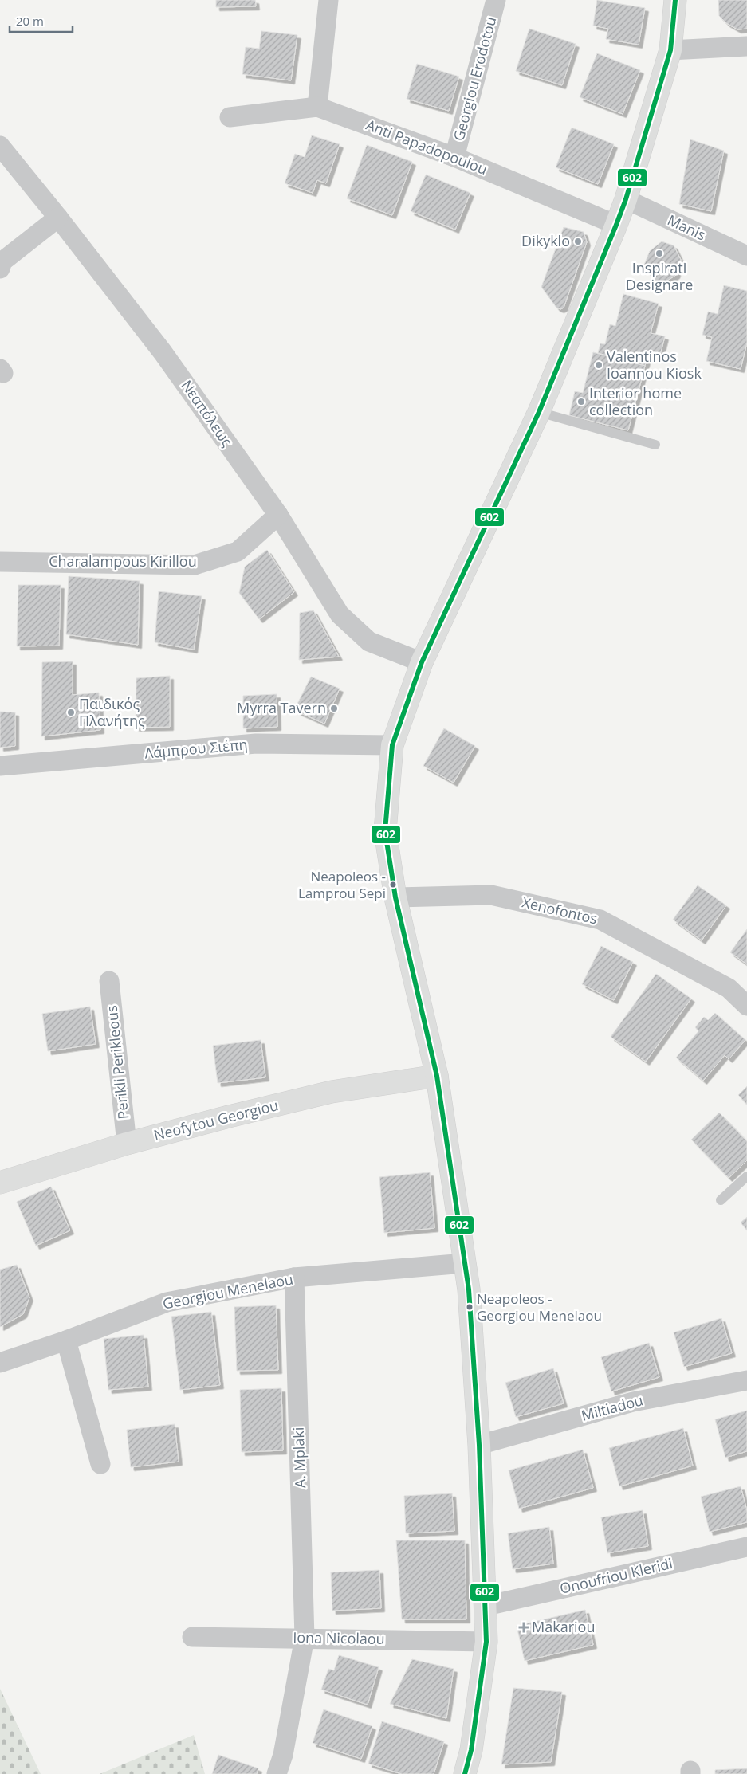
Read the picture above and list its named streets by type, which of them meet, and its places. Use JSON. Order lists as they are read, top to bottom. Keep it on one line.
{"streets":{"main road":["Neofytou Georgiou"],"street":["Georgiou Erodotou","Anti Papadopoulou","Manis","Νεαπόλεως","Charalampous Kirillou","Λάμπρου Σιέπη","Xenofontos","Perikli Perikleous","Georgiou Menelaou","Miltiadou","A. Mplaki","Onoufriou Kleridi","Iona Nicolaou"]},"crossings":[["Georgiou Erodotou","Anti Papadopoulou"],["Νεαπόλεως","Charalampous Kirillou"],["Perikli Perikleous","Neofytou Georgiou"],["Georgiou Menelaou","A. Mplaki"],["A. Mplaki","Iona Nicolaou"]],"places":{"other":["Dikyklo","Inspirati Designare","Valentinos Ioannou Kiosk","Interior home collection","Myrra Tavern","Παιδικός Πλανήτης","Neapoleos - Lamprou Sepi","Neapoleos - Georgiou Menelaou"],"health":["Makariou"]},"lines":["transit line 602"],"scale_bar":"20 m"}
